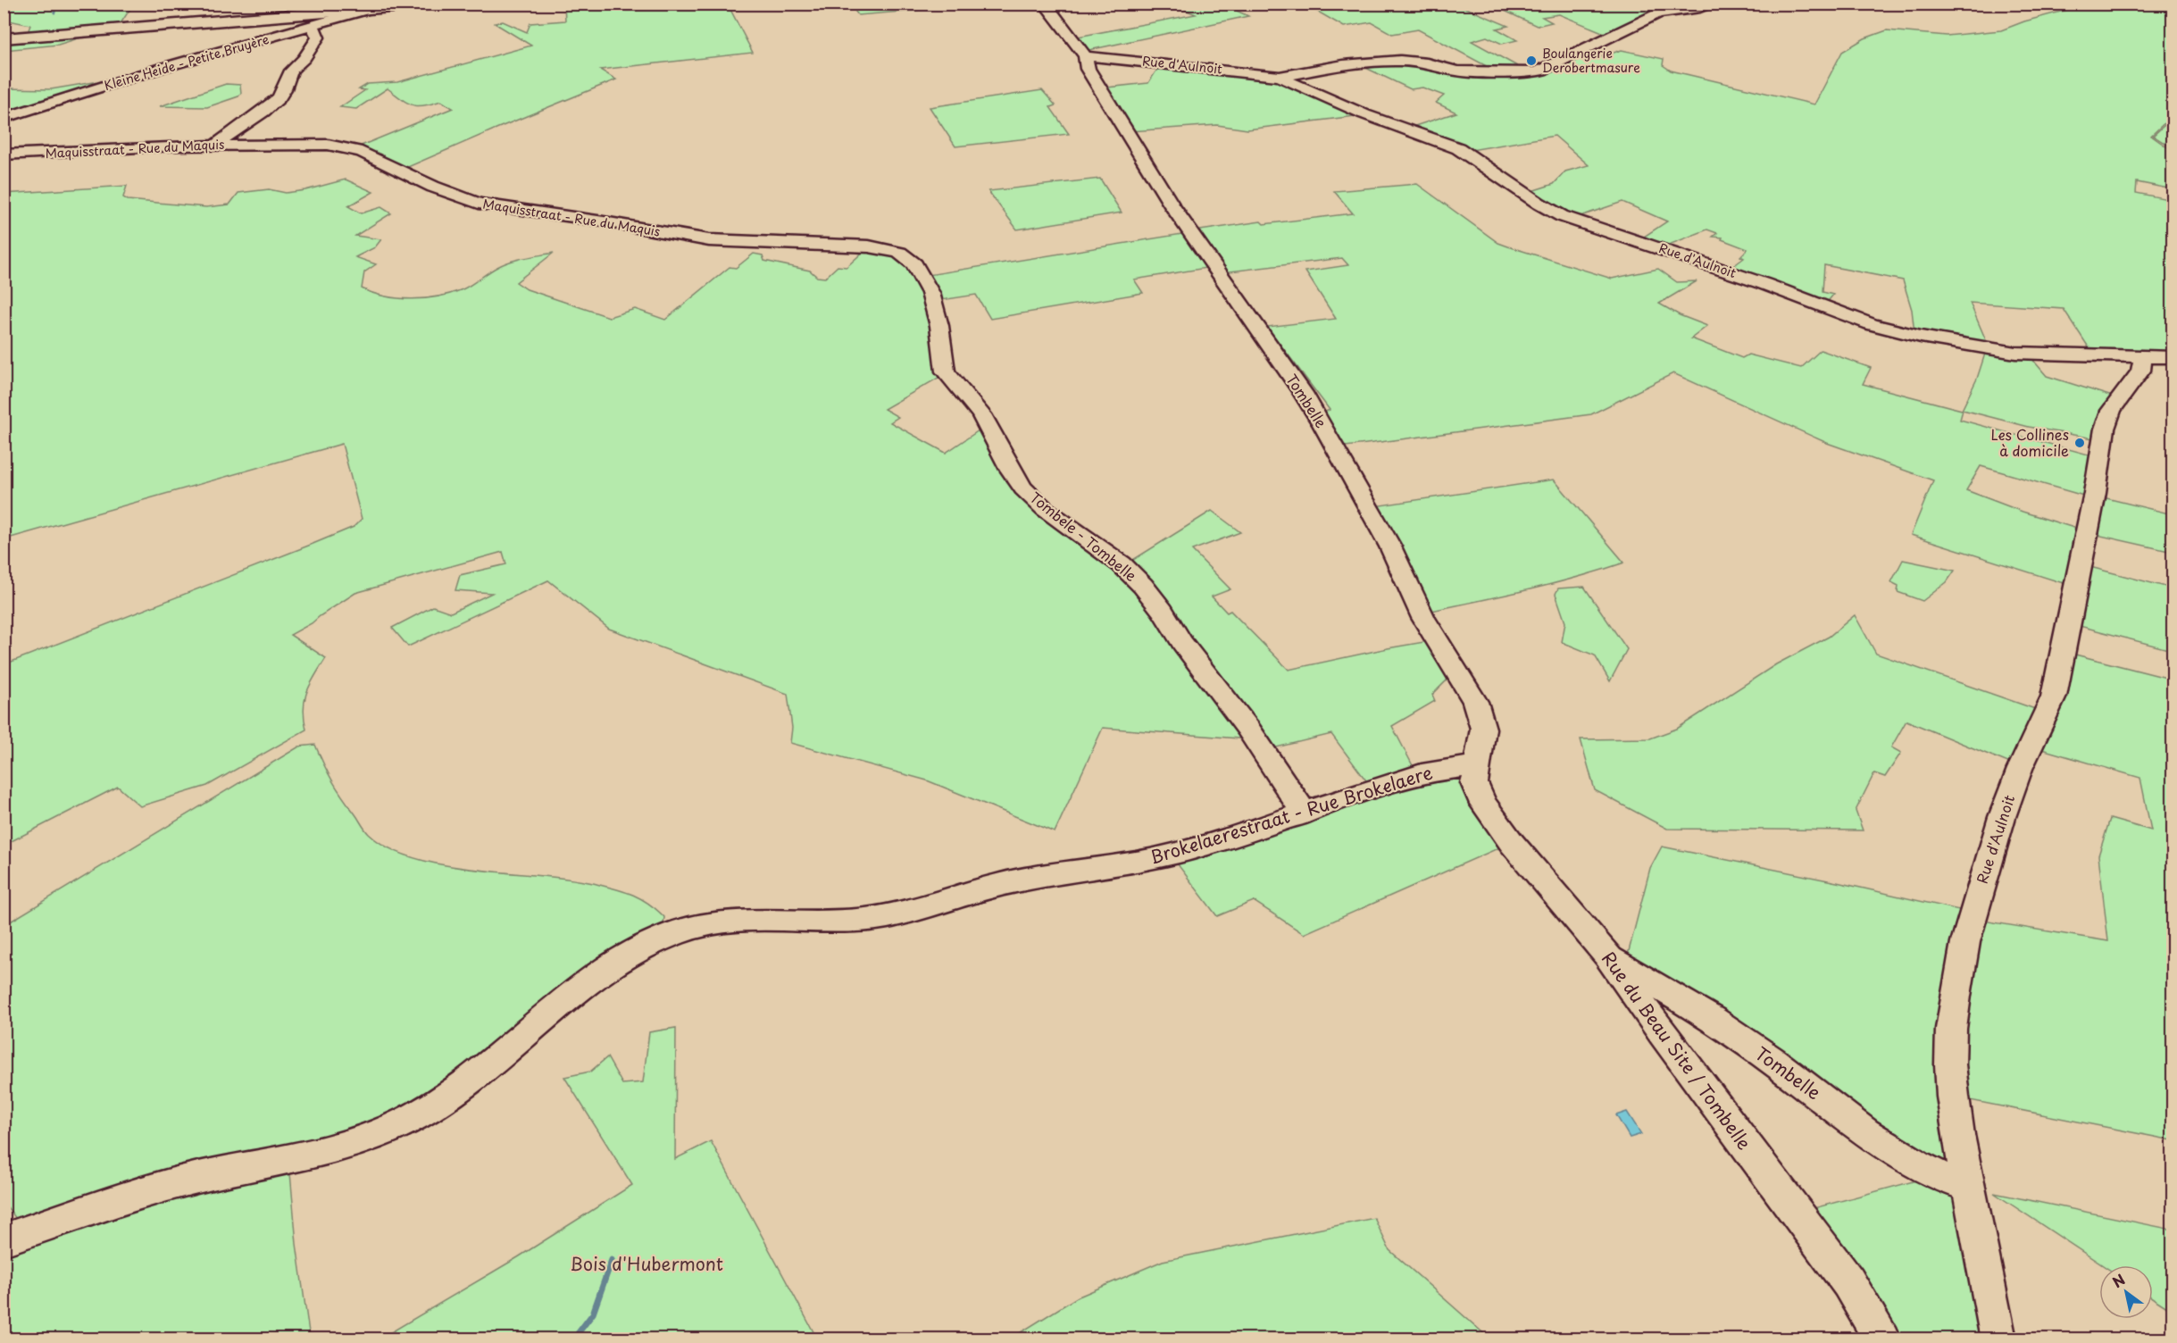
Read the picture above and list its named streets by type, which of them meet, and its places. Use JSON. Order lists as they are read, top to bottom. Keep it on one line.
{"streets":{"street":["Kleine Heide - Petite Bruyère","Rue d'Aulnoit","Maquisstraat - Rue du Maquis","Tombelle","Tombele - Tombelle","Brokelaerestraat - Rue Brokelaere","Rue du Beau Site / Tombelle"]},"crossings":[["Rue d'Aulnoit","Tombelle"],["Maquisstraat - Rue du Maquis","Tombele - Tombelle"],["Tombelle","Brokelaerestraat - Rue Brokelaere"],["Tombelle","Rue du Beau Site / Tombelle"],["Tombele - Tombelle","Brokelaerestraat - Rue Brokelaere"],["Brokelaerestraat - Rue Brokelaere","Rue du Beau Site / Tombelle"]],"parks":["Bois d'Hubermont"],"places":["Boulangerie Derobertmasure","Les Collines à domicile"],"north":"top left"}
